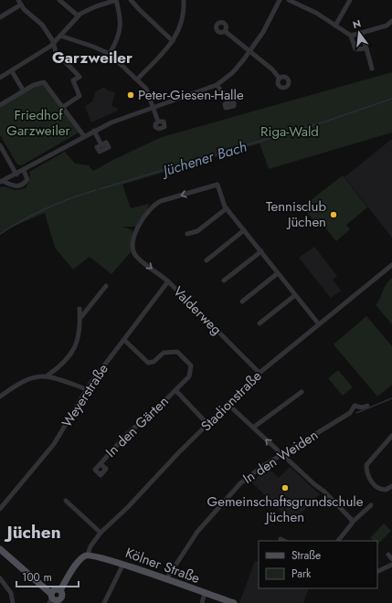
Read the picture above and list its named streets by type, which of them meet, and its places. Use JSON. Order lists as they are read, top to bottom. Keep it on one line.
{"streets":{"main road":["Kölner Straße"],"street":["Valderweg","Weyerstraße","Stadionstraße","In den Gärten","In den Weiden"]},"crossings":[["Valderweg","Weyerstraße"],["Valderweg","Stadionstraße"],["Weyerstraße","In den Gärten"],["Stadionstraße","Kölner Straße"],["In den Weiden","Kölner Straße"]],"districts":["Garzweiler","Jüchen"],"water":["Jüchener Bach"],"parks":["Friedhof Garzweiler","Riga-Wald"],"places":["Peter-Giesen-Halle","Tennisclub Jüchen","Gemeinschaftsgrundschule Jüchen"],"legend":["Straße","Park"],"scale_bar":"100 m","north":"top"}
